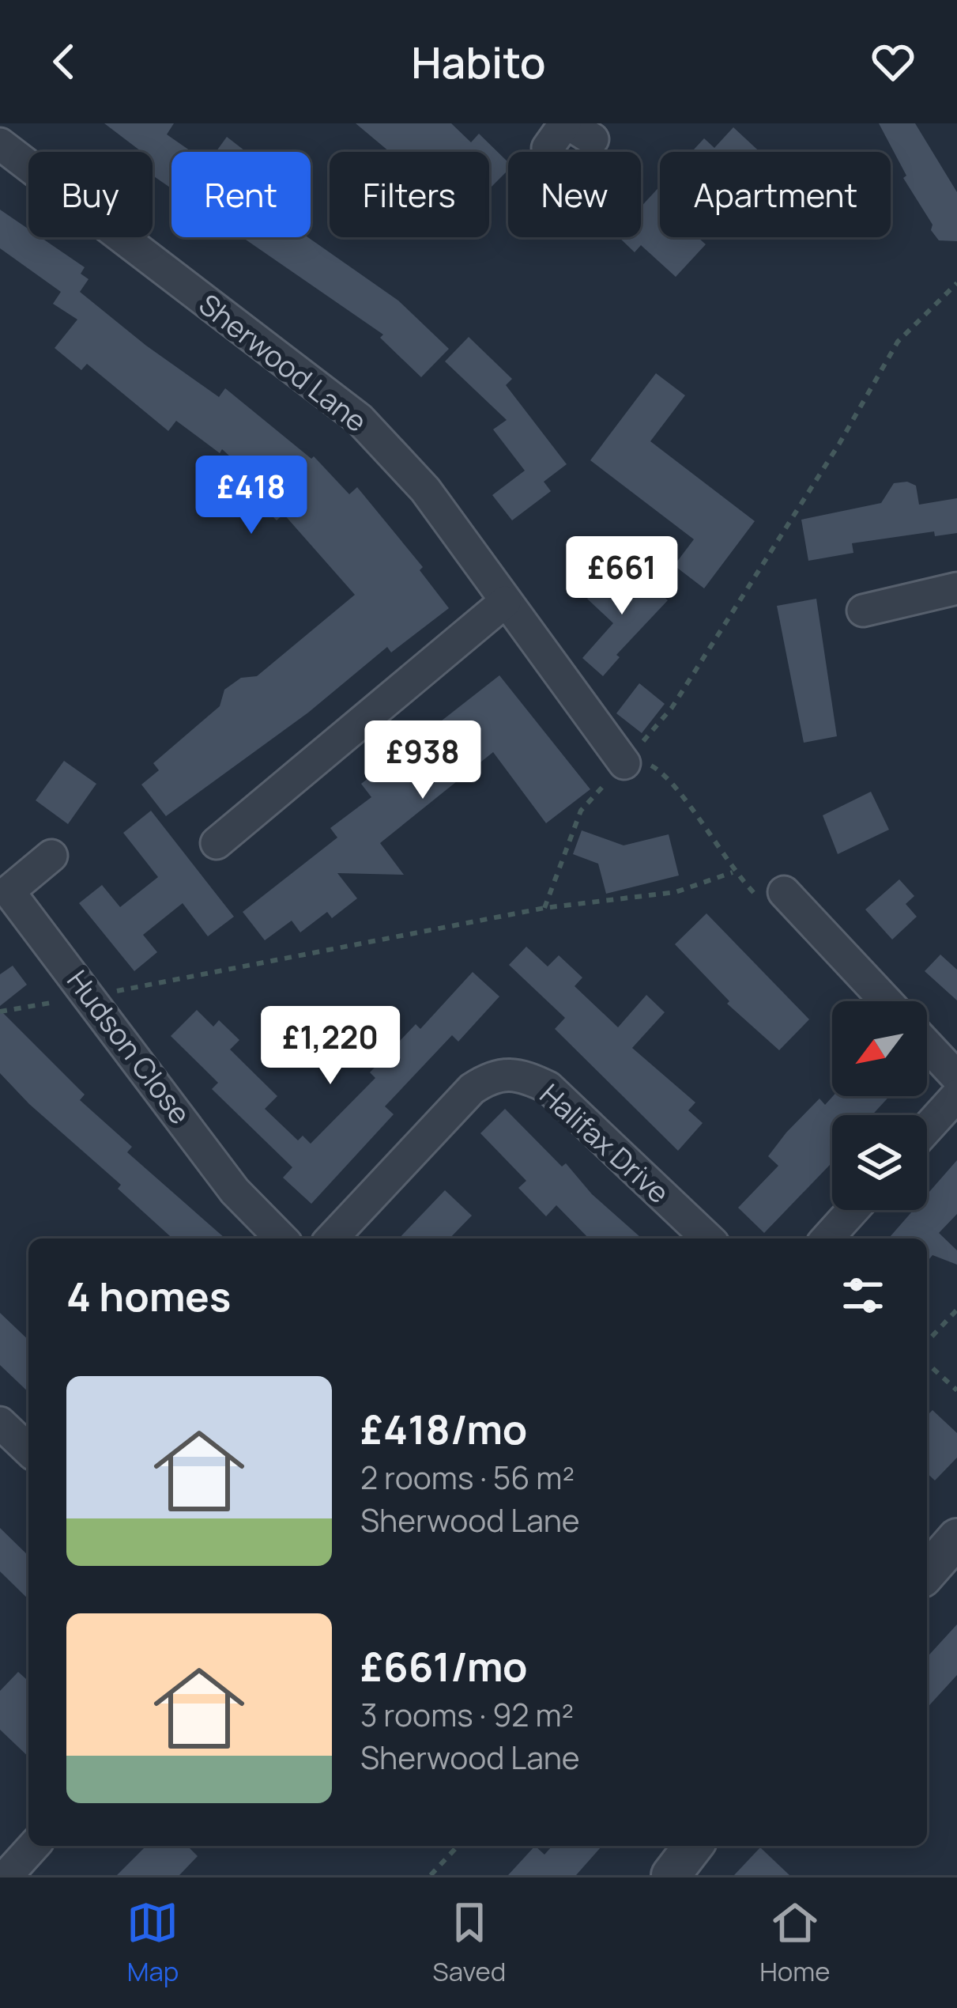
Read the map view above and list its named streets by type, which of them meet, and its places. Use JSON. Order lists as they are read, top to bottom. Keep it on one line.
{"streets":{"street":["Sherwood Lane","Hudson Close","Halifax Drive"]},"north":"bottom left","page":{"header":"Habito","chip":["Buy","Rent","Filters","New","Apartment"],"price":["£418","£661","£938","£1,220"],"heading":"4 homes","list":[{"name":"£418/mo","note":"2 rooms · 56 m² · Sherwood Lane"},{"name":"£661/mo","note":"3 rooms · 92 m² · Sherwood Lane"}],"tabs":["Map","Saved","Home"]}}
